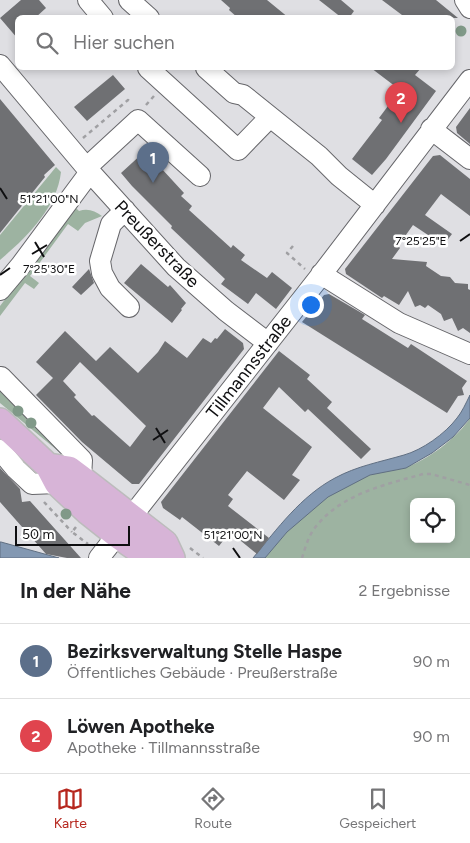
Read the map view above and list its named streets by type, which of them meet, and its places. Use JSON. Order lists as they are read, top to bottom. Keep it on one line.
{"streets":{"street":["Preußerstraße","Tillmannsstraße"]},"crossings":[["Preußerstraße","Tillmannsstraße"]],"scale_bar":"50 m","page":{"search":"Hier suchen","pins":["2","1"],"scale":"50 m","heading":["In der Nähe","2 Ergebnisse"],"list":[{"mark":"1","name":"Bezirksverwaltung Stelle Haspe","note":"Öffentliches Gebäude · Preußerstraße","value":"90 m"},{"mark":"2","name":"Löwen Apotheke","note":"Apotheke · Tillmannsstraße","value":"90 m"}],"nav":["Karte","Route","Gespeichert"]},"coordinates":["51°21'00\"N","7°25'25\"E","7°25'30\"E"]}
